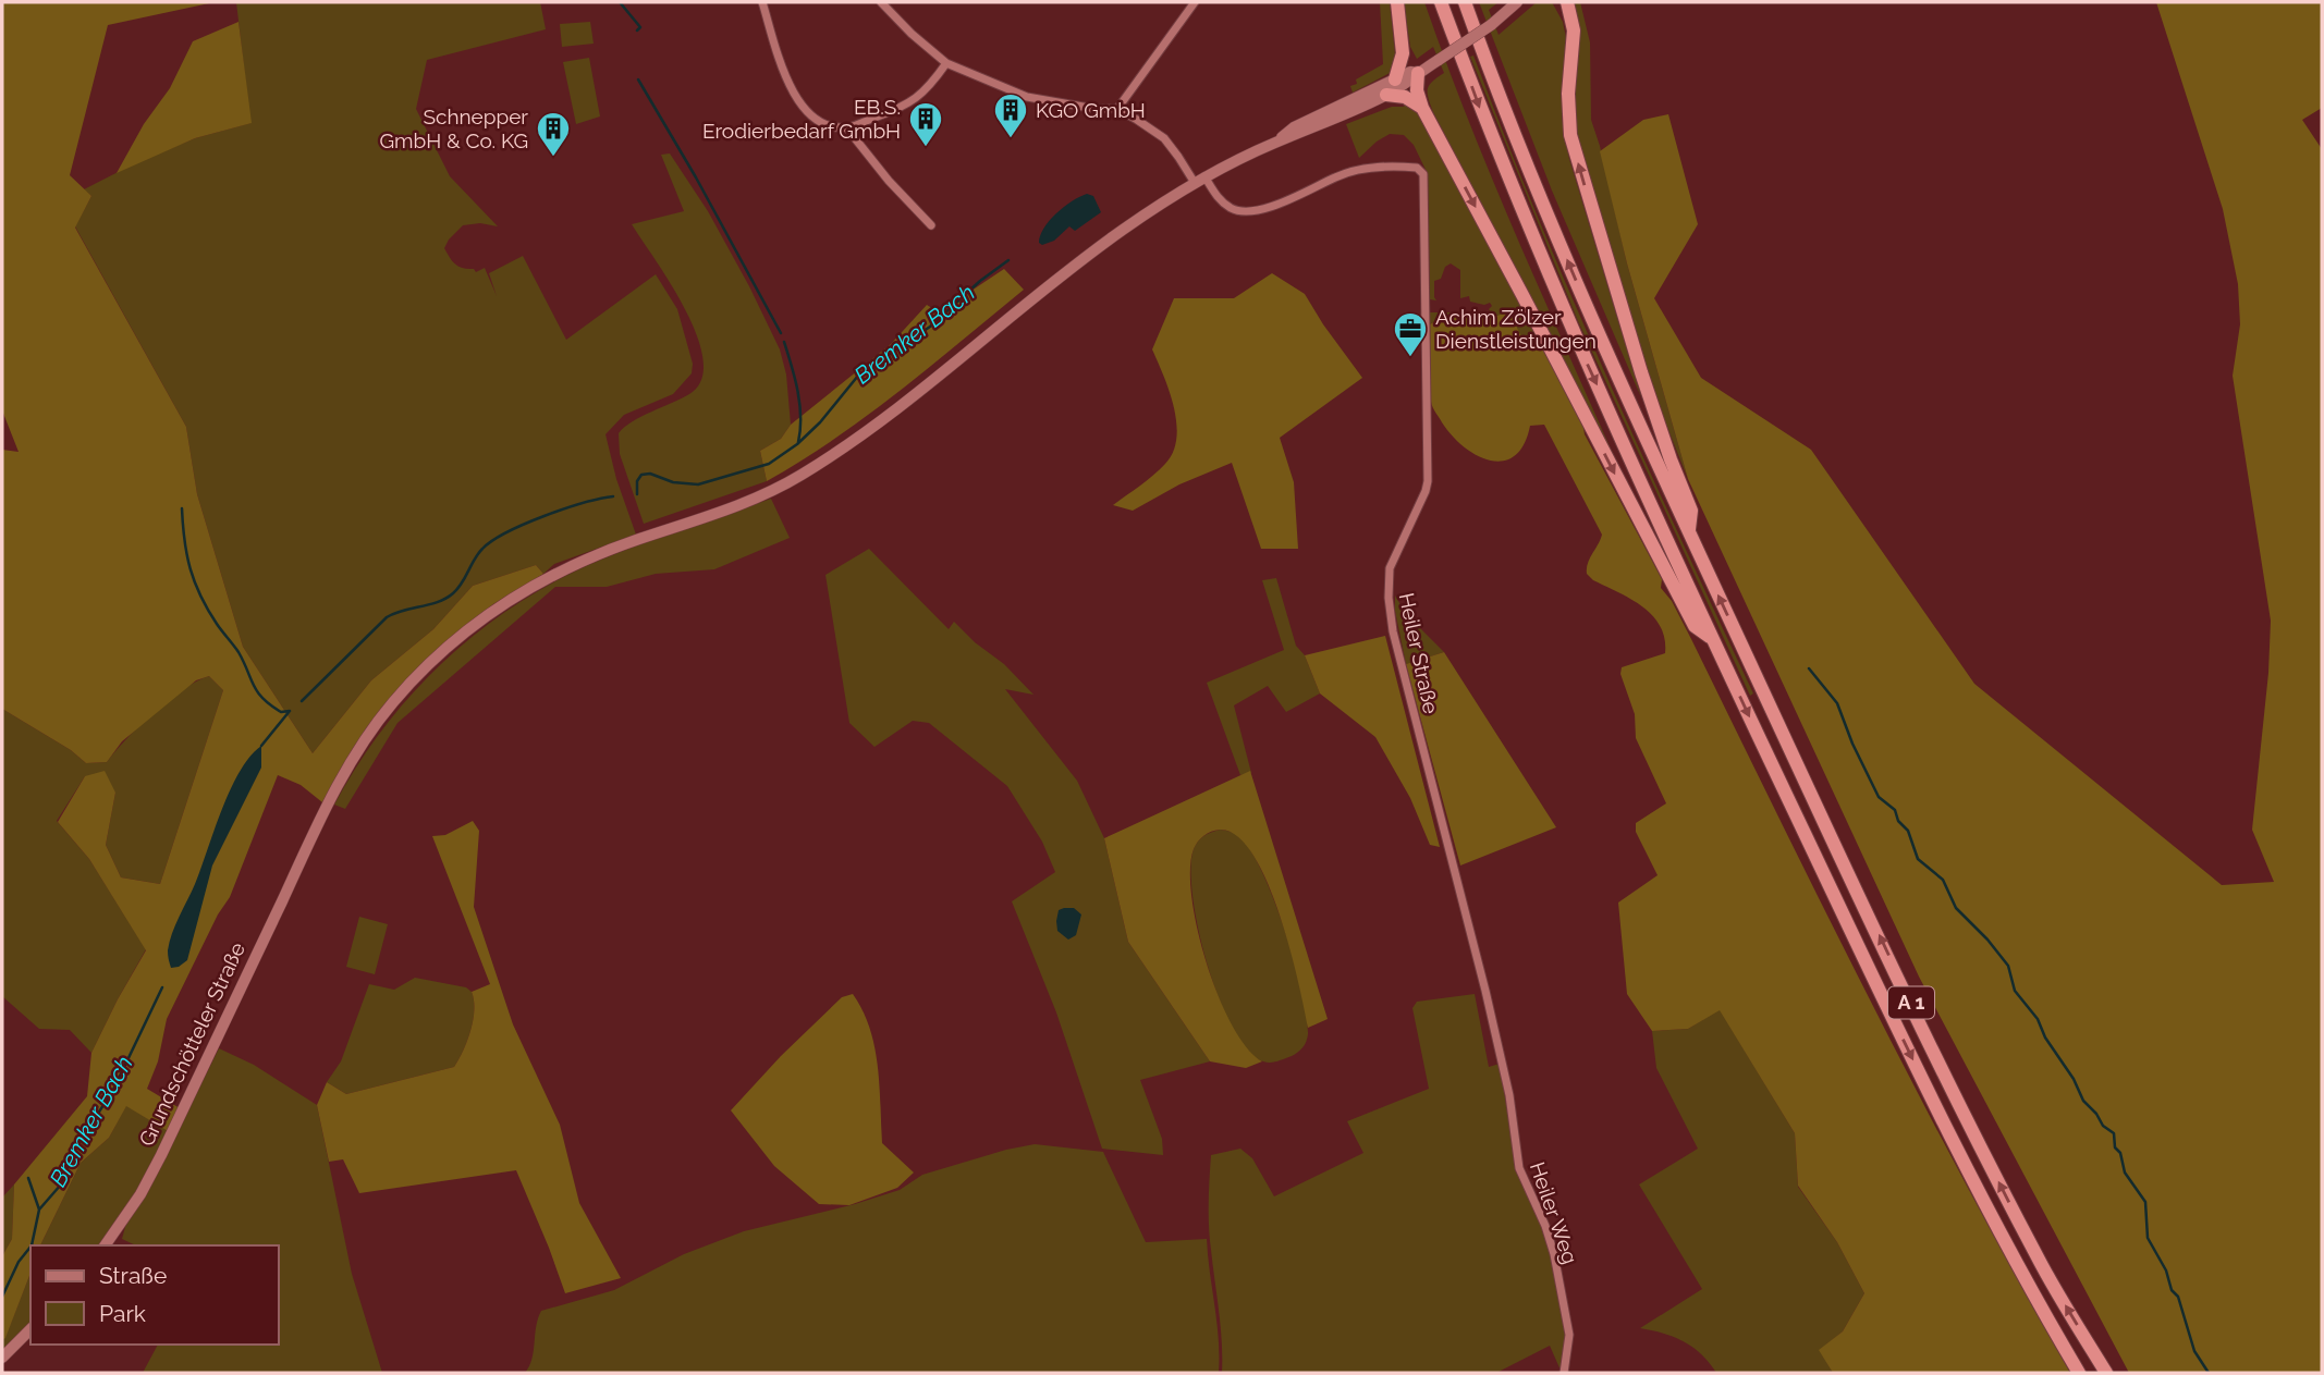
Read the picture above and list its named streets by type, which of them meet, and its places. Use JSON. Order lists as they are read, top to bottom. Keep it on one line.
{"streets":{"highway":["A 1"],"main road":["Grundschötteler Straße"],"street":["Heiler Straße","Heiler Weg"]},"crossings":[["Heiler Straße","Grundschötteler Straße"],["Heiler Straße","Heiler Weg"]],"water":["Bremker Bach"],"places":{"building":["KGO GmbH","EB.S. Erodierbedarf GmbH","Schnepper GmbH & Co. KG"],"office":["Achim Zölzer Dienstleistungen"]},"legend":["Straße","Park"]}
